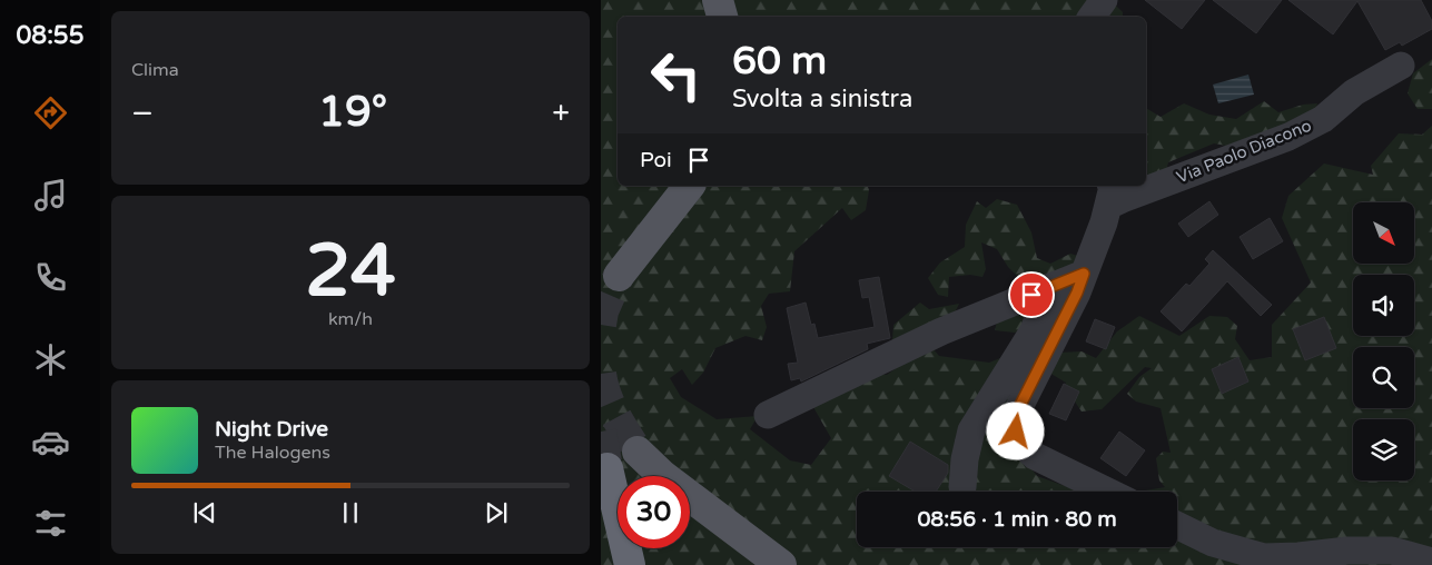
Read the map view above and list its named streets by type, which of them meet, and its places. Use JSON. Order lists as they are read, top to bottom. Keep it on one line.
{"streets":{"street":["Via Paolo Diacono"]},"north":"bottom right","page":{"tabs":"08:55","tile":["Clima",["24","km/h"]],"turn":["60 m","Svolta a sinistra"],"heat":["−","19°","+"],"then":"Poi","song":["Night Drive","The Halogens"],"limit":"30","trip":"08:56 · 1 min · 80 m"}}
